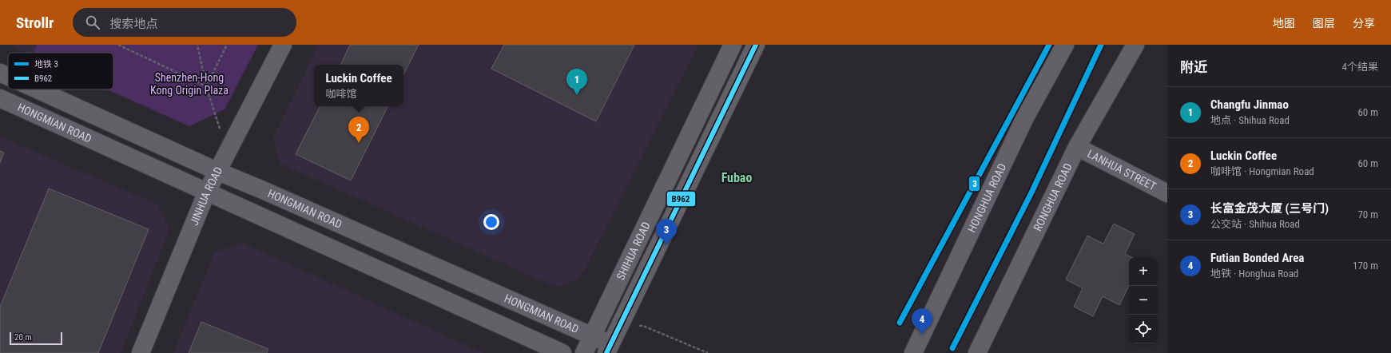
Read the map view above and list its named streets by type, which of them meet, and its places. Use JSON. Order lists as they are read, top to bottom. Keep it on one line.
{"streets":{"main road":["HONGMIAN ROAD","LANHUA STREET","JINHUA ROAD","HONGHUA ROAD","RONGHUA ROAD","SHIHUA ROAD"]},"crossings":[["HONGMIAN ROAD","JINHUA ROAD"],["HONGMIAN ROAD","SHIHUA ROAD"],["LANHUA STREET","RONGHUA ROAD"]],"districts":["Fubao"],"parks":["Shenzhen-Hong Kong Origin Plaza"],"lines":["metro line 3","transit line B962"],"legend":["地铁 3","B962"],"scale_bar":"20 m","page":{"header":"Strollr","search":"搜索地点","nav":["地图","图层","分享"],"heading":["附近","4个结果"],"popup":["Luckin Coffee","咖啡馆"],"pins":["1","2","3","4"],"list":[{"mark":"1","name":"Changfu Jinmao","note":"地点 · Shihua Road","value":"60 m"},{"mark":"2","name":"Luckin Coffee","note":"咖啡馆 · Hongmian Road","value":"60 m"},{"mark":"3","name":"长富金茂大厦 (三号门)","note":"公交站 · Shihua Road","value":"70 m"},{"mark":"4","name":"Futian Bonded Area","note":"地铁 · Honghua Road","value":"170 m"}],"map_buttons":["+","−"],"scale":"20 m"}}
